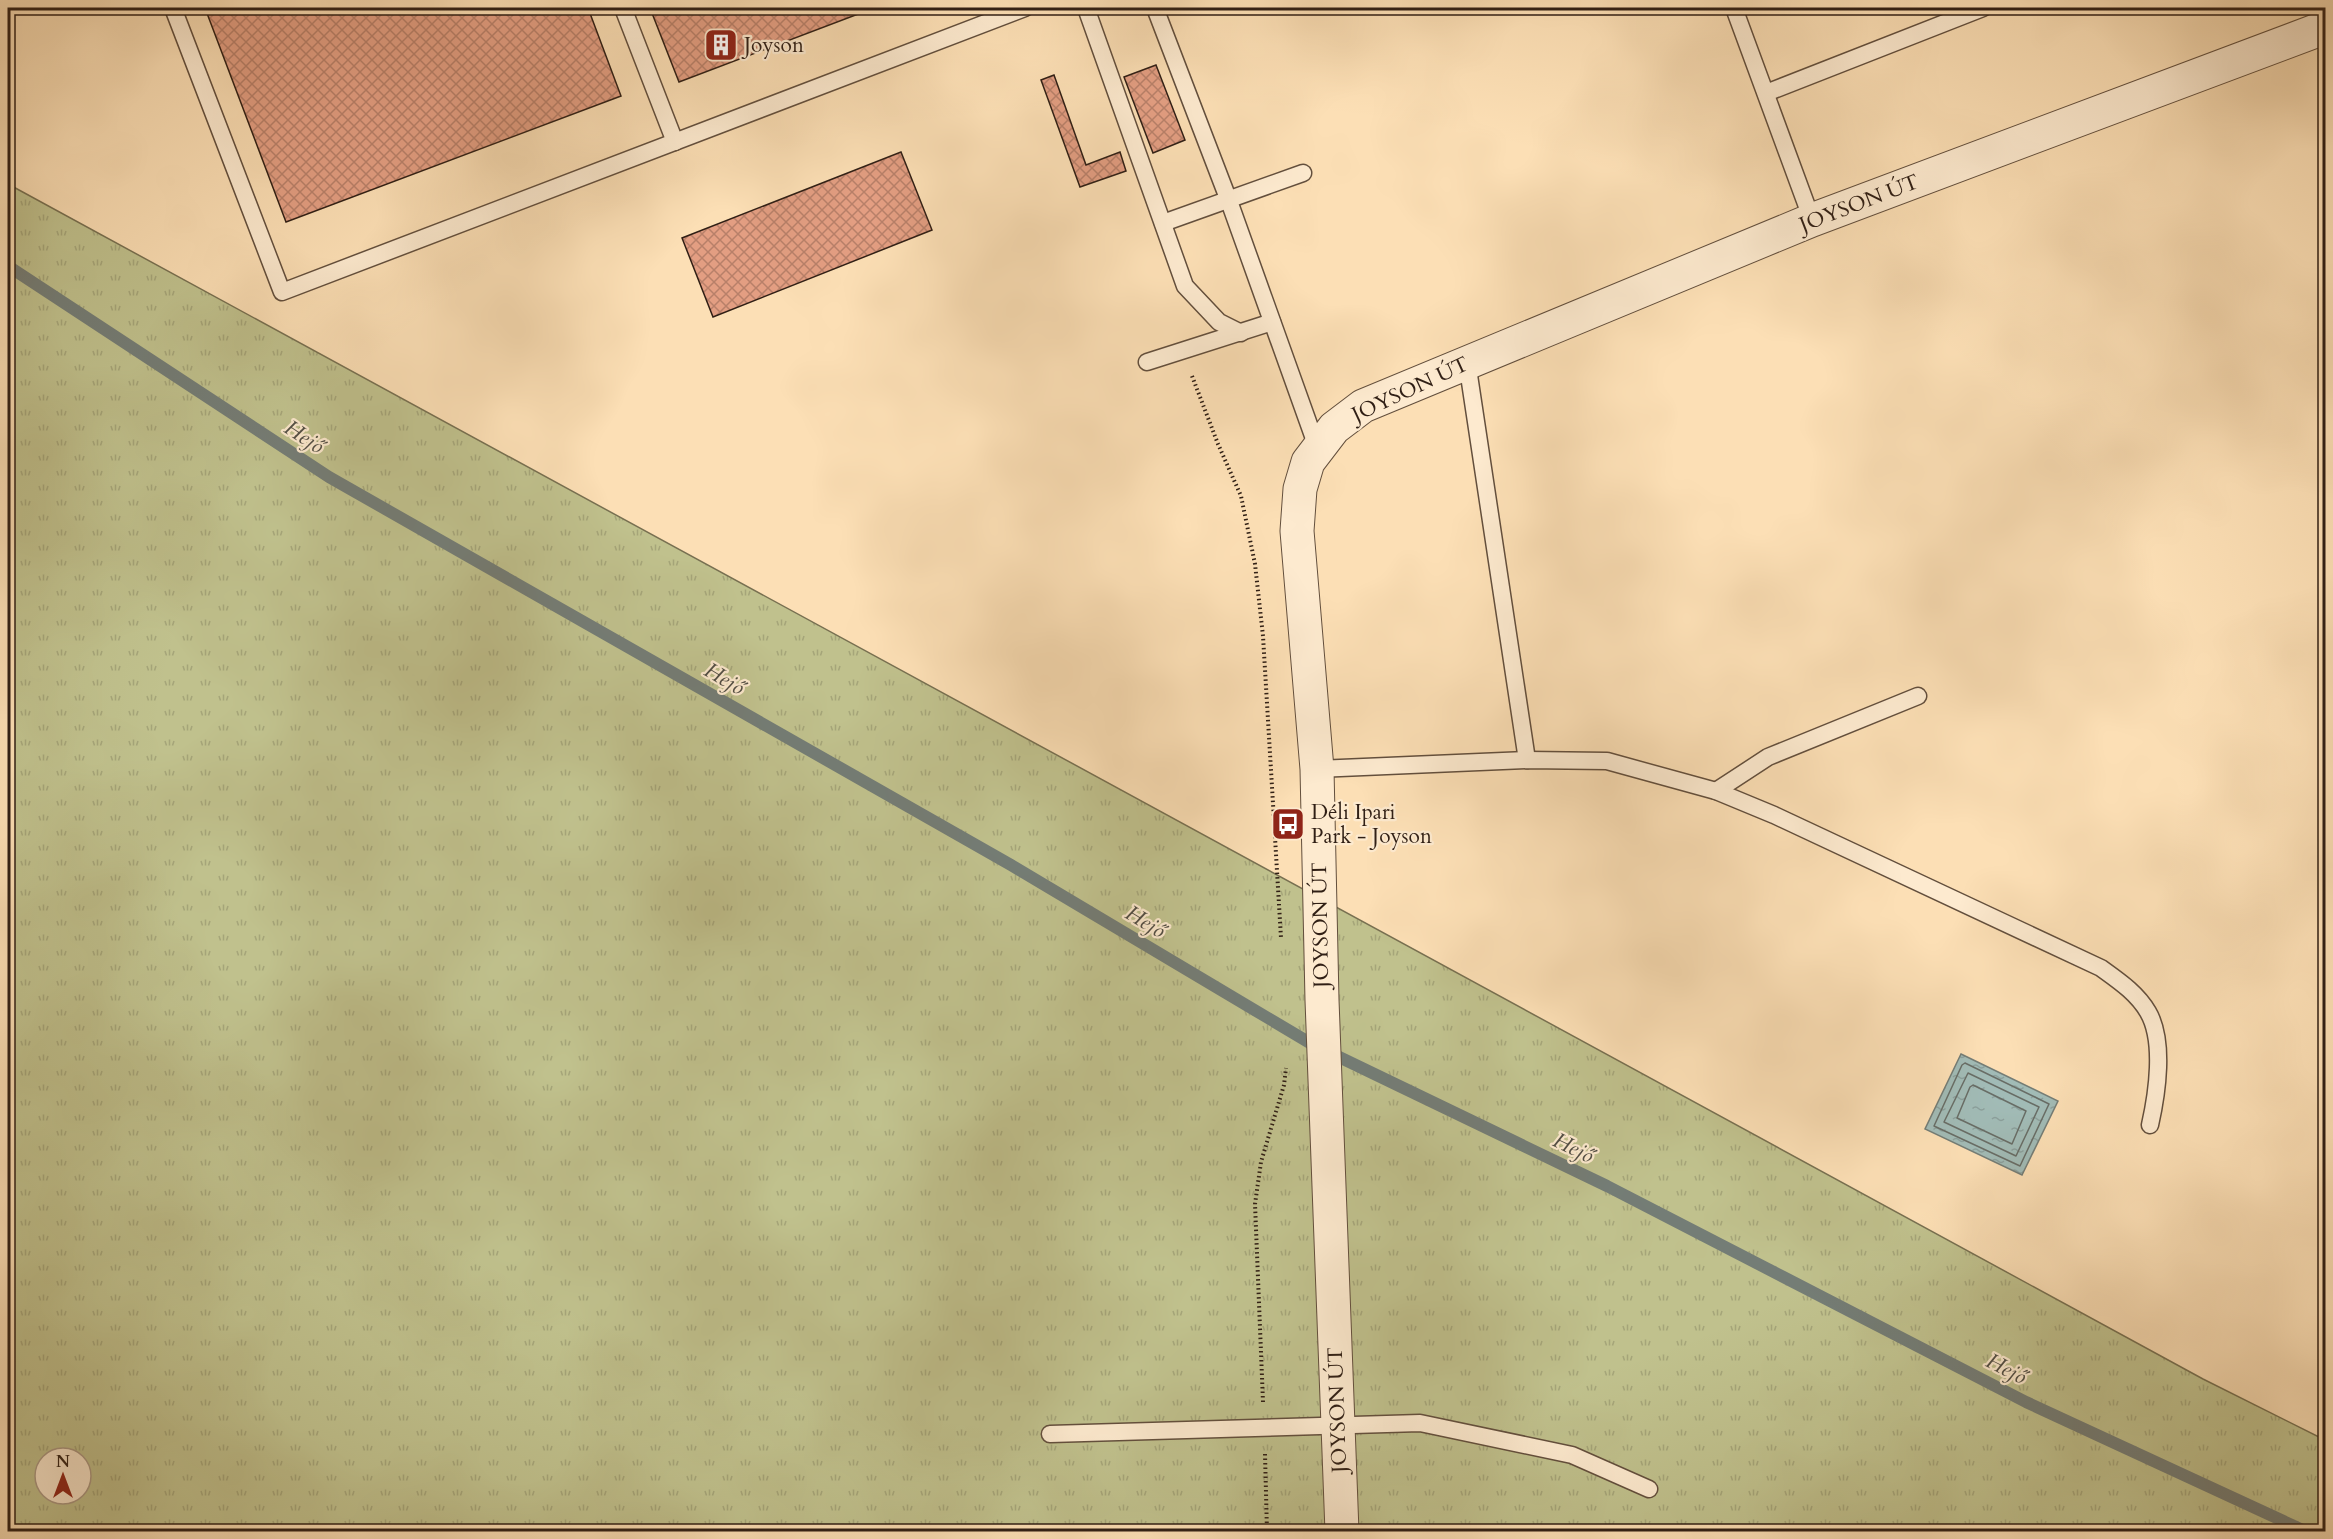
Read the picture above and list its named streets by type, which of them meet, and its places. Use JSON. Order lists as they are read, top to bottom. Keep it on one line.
{"streets":{"street":["JOYSON ÚT"]},"water":["Hejő"],"places":{"building":["Joyson"],"bus stop":["Déli Ipari Park - Joyson"]},"north":"top"}
